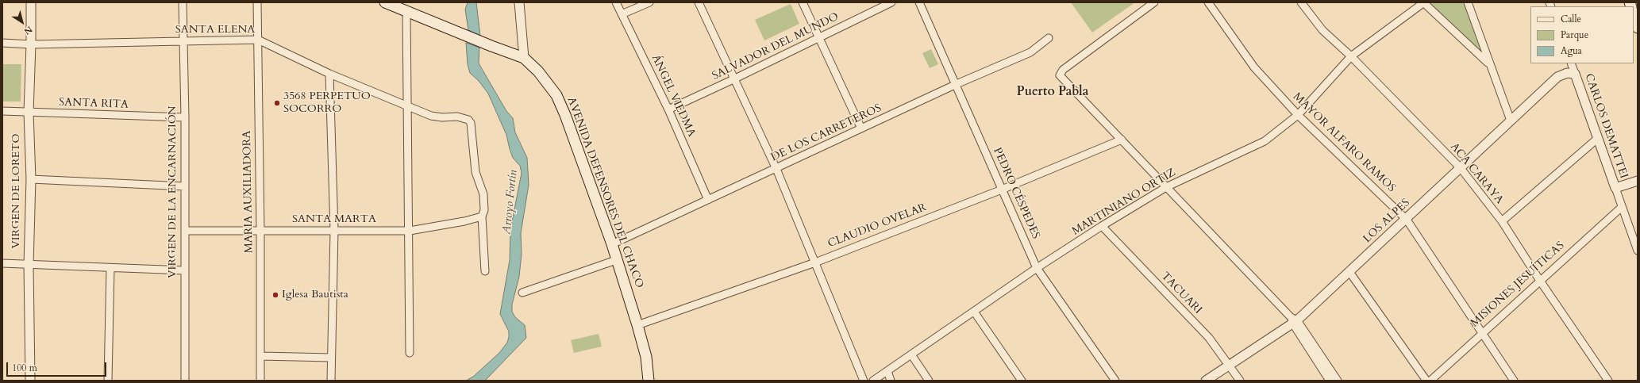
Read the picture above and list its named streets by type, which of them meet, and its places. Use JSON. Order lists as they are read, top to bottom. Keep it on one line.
{"streets":{"main road":["AVENIDA DEFENSORES DEL CHACO"],"street":["SANTA ELENA","SALVADOR DEL MUNDO","ÁNGEL VIEDMA","SANTA RITA","CARLOS DEMATTEI","DE LOS CARRETEROS","MAYOR ALFARO RAMOS","ACA CARAYA","VIRGEN DE LORETO","VIRGEN DE LA ENCARNACIÓN","MARIA AUXILIADORA","PEDRO CÉSPEDES","MARTINIANO ORTIZ","SANTA MARTA","LOS ALPES","CLAUDIO OVELAR","MISIONES JESUÍTICAS","TACUARI"]},"crossings":[["SANTA ELENA","VIRGEN DE LORETO"],["SANTA ELENA","VIRGEN DE LA ENCARNACIÓN"],["SANTA ELENA","MARIA AUXILIADORA"],["SANTA ELENA","SANTA MARTA"],["SALVADOR DEL MUNDO","ÁNGEL VIEDMA"],["ÁNGEL VIEDMA","DE LOS CARRETEROS"],["SANTA RITA","VIRGEN DE LORETO"],["SANTA RITA","VIRGEN DE LA ENCARNACIÓN"],["CARLOS DEMATTEI","LOS ALPES"],["CARLOS DEMATTEI","MISIONES JESUÍTICAS"],["DE LOS CARRETEROS","AVENIDA DEFENSORES DEL CHACO"],["DE LOS CARRETEROS","PEDRO CÉSPEDES"],["MAYOR ALFARO RAMOS","MARTINIANO ORTIZ"],["MAYOR ALFARO RAMOS","LOS ALPES"],["MAYOR ALFARO RAMOS","MISIONES JESUÍTICAS"],["ACA CARAYA","MARTINIANO ORTIZ"],["ACA CARAYA","LOS ALPES"],["ACA CARAYA","MISIONES JESUÍTICAS"],["VIRGEN DE LA ENCARNACIÓN","SANTA MARTA"],["MARIA AUXILIADORA","SANTA MARTA"],["AVENIDA DEFENSORES DEL CHACO","CLAUDIO OVELAR"],["PEDRO CÉSPEDES","MARTINIANO ORTIZ"],["PEDRO CÉSPEDES","CLAUDIO OVELAR"],["MARTINIANO ORTIZ","TACUARI"],["LOS ALPES","TACUARI"]],"districts":["Puerto Pabla"],"water":["Arroyo Fortín"],"places":["3568 PERPETUO SOCORRO","Iglesa Bautista"],"legend":["Calle","Parque","Agua"],"scale_bar":"100 m","north":"bottom right"}
